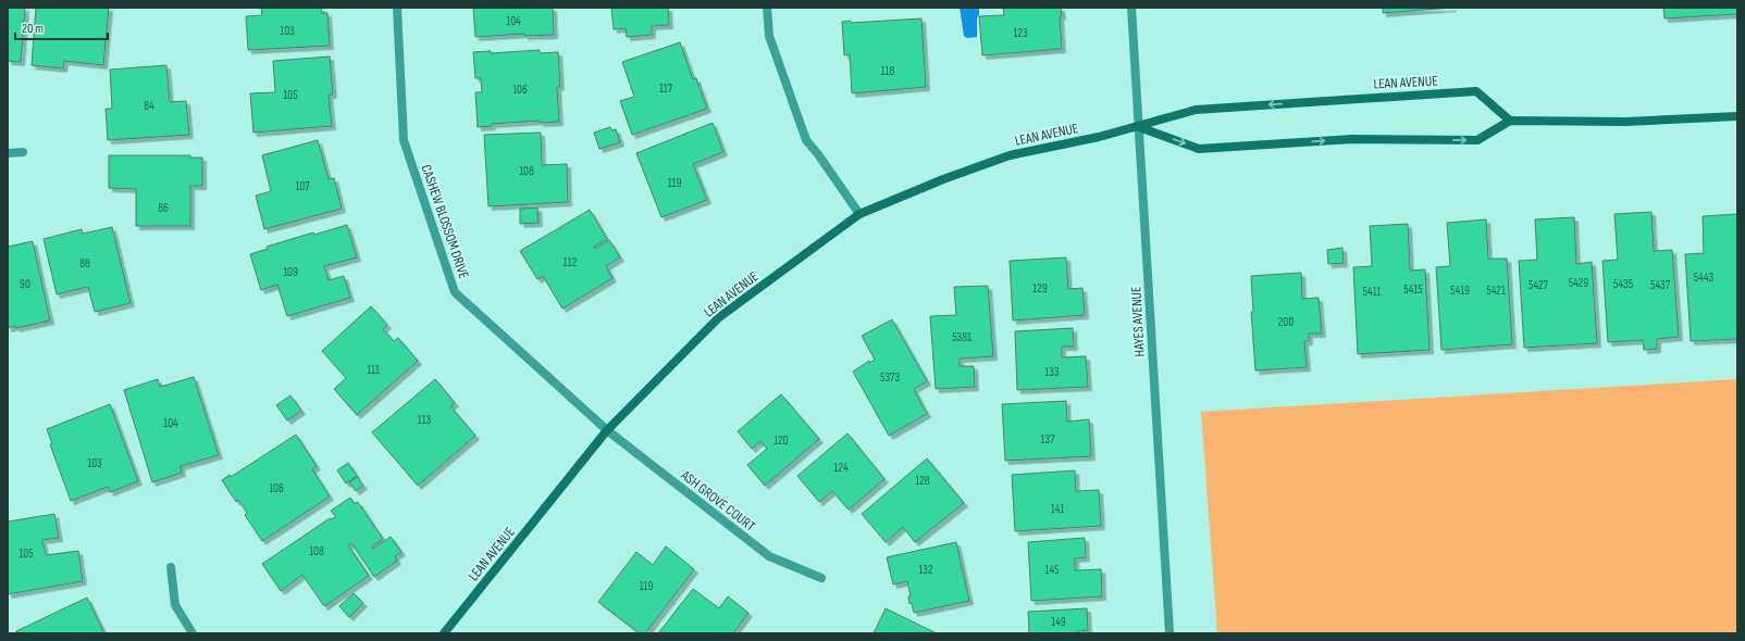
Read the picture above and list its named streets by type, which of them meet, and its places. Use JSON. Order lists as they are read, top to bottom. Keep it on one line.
{"streets":{"street":["LEAN AVENUE","CASHEW BLOSSOM DRIVE","HAYES AVENUE","ASH GROVE COURT"]},"crossings":[["LEAN AVENUE","CASHEW BLOSSOM DRIVE"],["LEAN AVENUE","HAYES AVENUE"],["LEAN AVENUE","ASH GROVE COURT"],["CASHEW BLOSSOM DRIVE","ASH GROVE COURT"]],"house_numbers":["104","103","123","118","117","106","105","84","108","119","107","86","112","88","109","5443","5429","90","5435","5427","5437","129","5415","5419","5421","5411","200","5381","111","133","5373","113","104","137","120","103","124","128","106","141","108","105","132","145","119","149"],"scale_bar":"20 m"}
